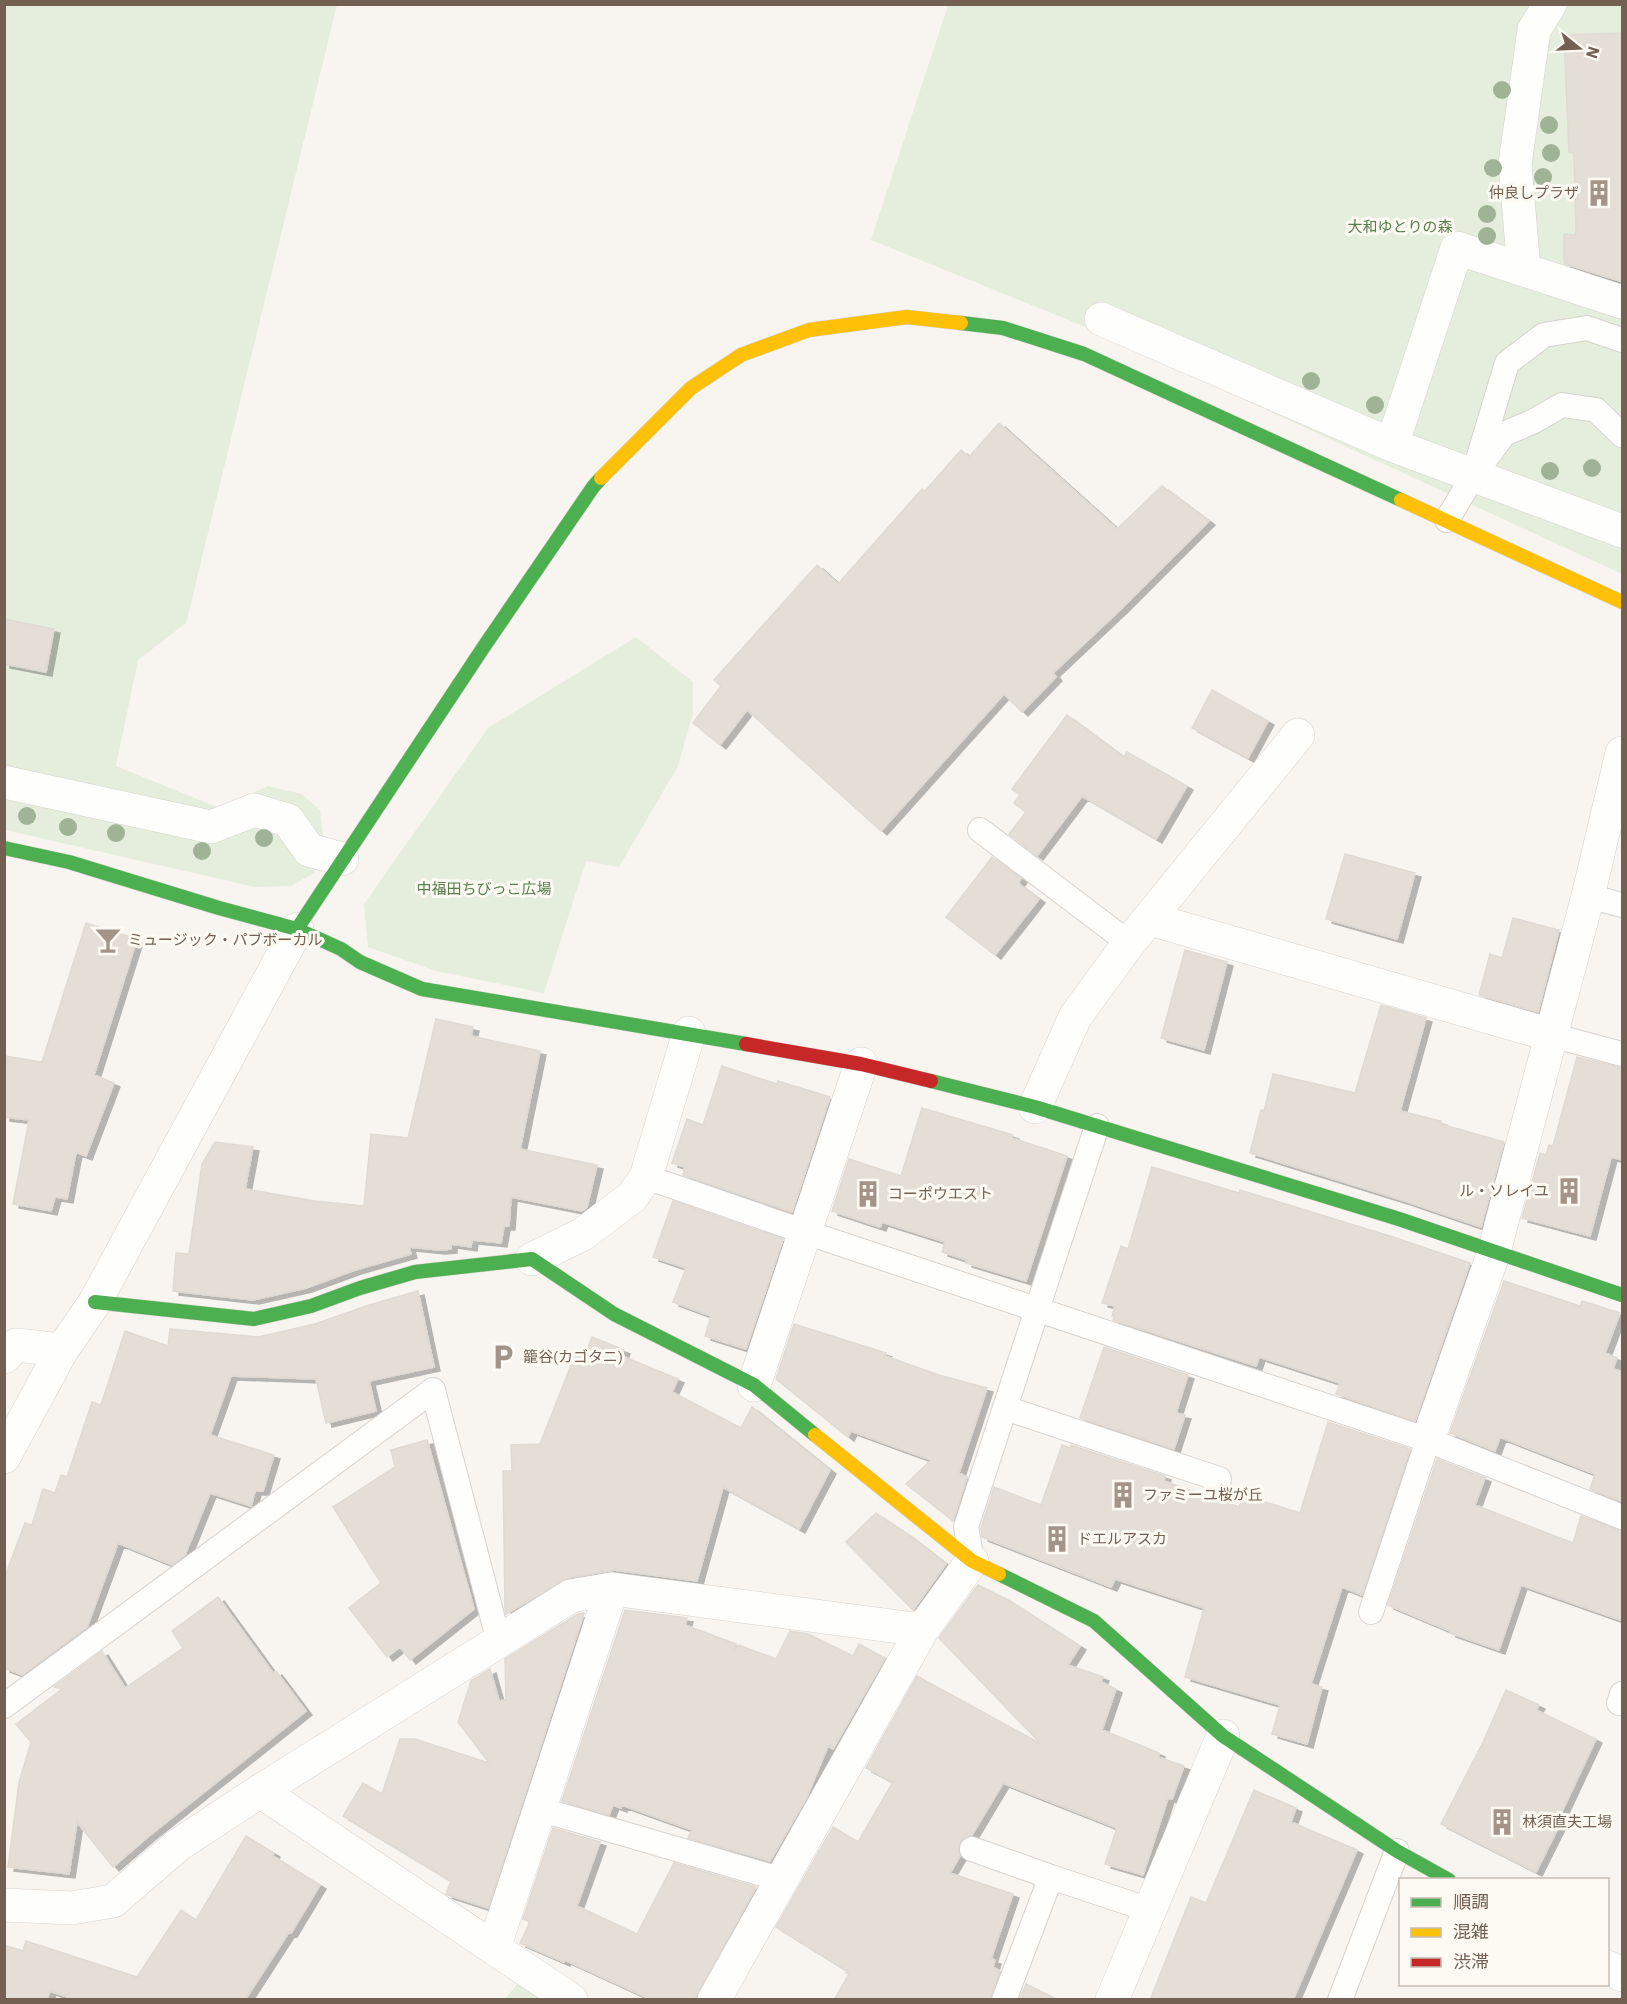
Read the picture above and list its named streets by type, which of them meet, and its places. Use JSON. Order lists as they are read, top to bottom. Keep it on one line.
{"parks":["大和ゆとりの森","中福田ちびっこ広場"],"places":{"building":["仲良しプラザ","ル・ソレイユ","コーポウエスト","ファミーユ桜が丘","ドエルアスカ","林須直夫工場"],"bar":["ミュージック・パブボーカル"],"parking":["籠谷(カゴタニ)"]},"legend":["順調","混雑","渋滞"],"north":"right"}
